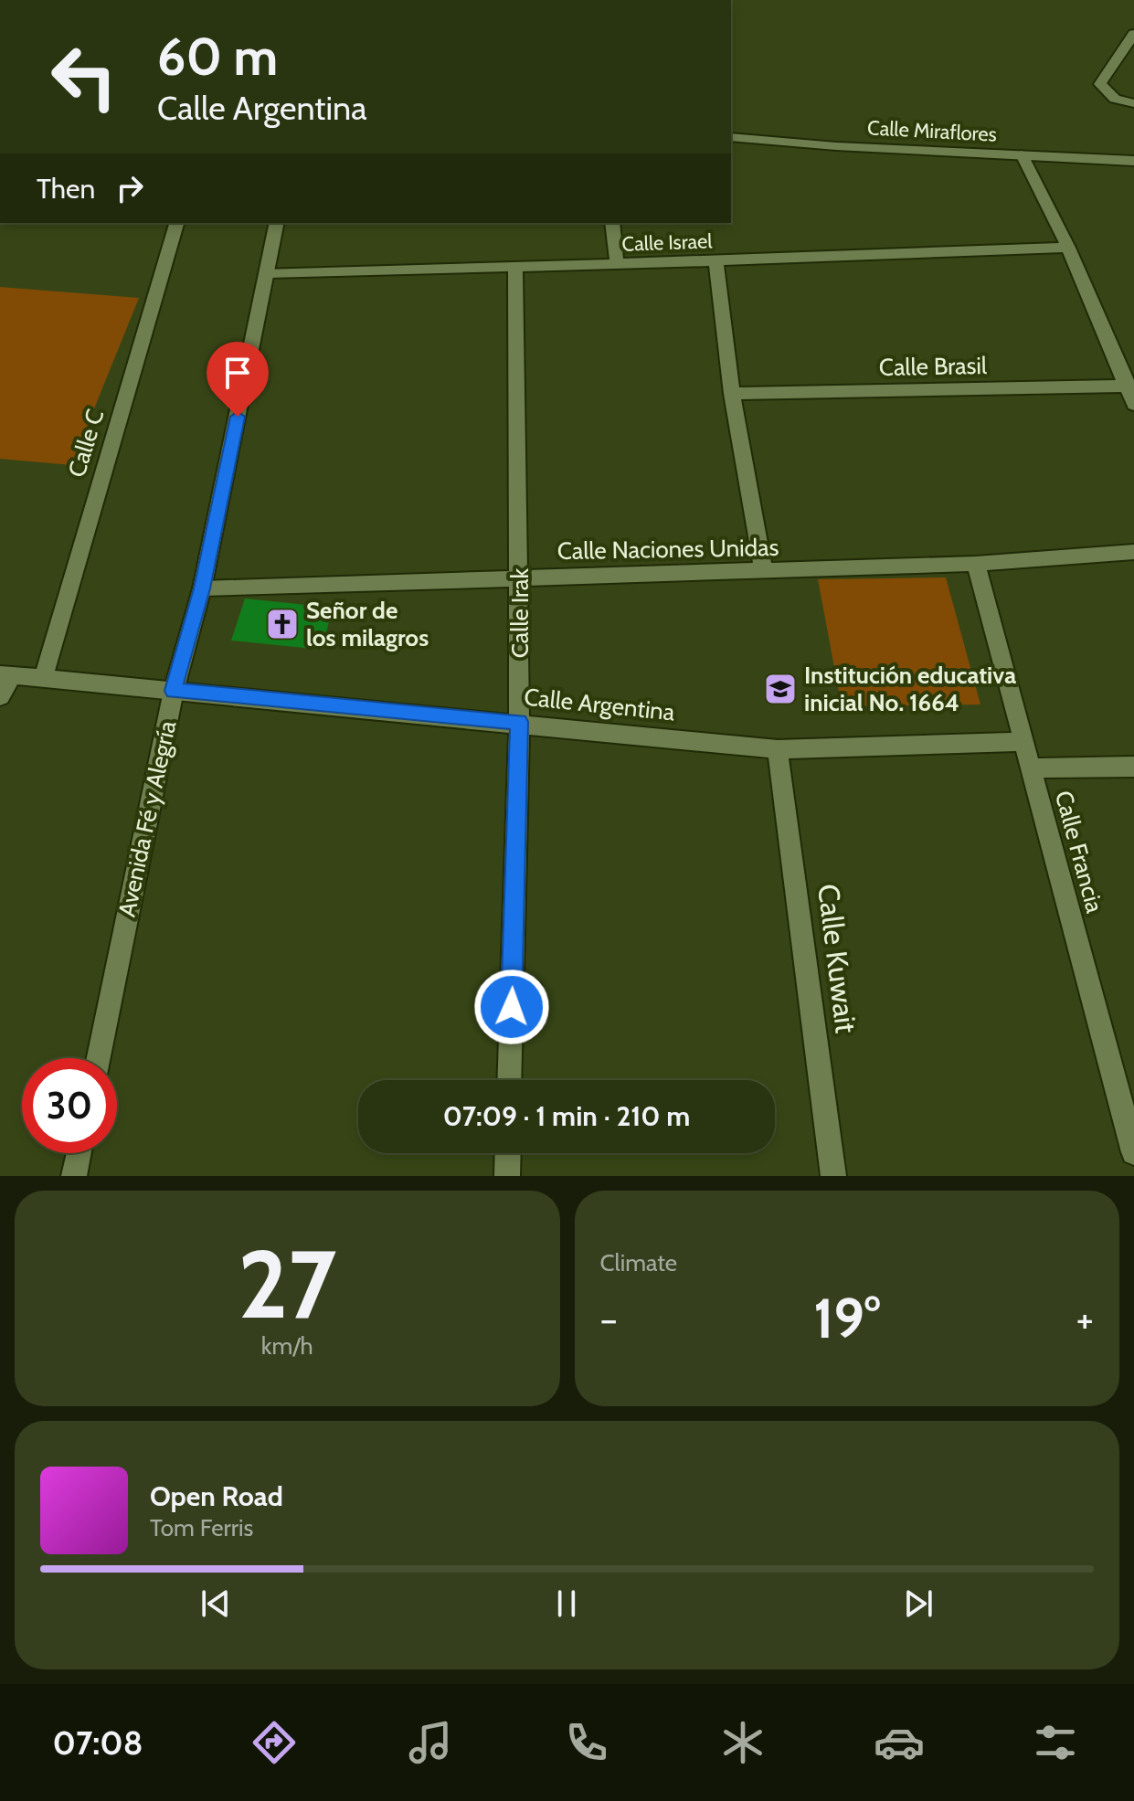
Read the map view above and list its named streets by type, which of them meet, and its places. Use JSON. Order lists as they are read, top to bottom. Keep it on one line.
{"streets":{"street":["Calle Miraflores","Calle Israel","Calle Brasil","Calle C","Calle Naciones Unidas","Calle Irak","Calle Argentina","Avenida Fé y Alegría","Calle Francia","Calle Kuwait"]},"crossings":[["Calle Israel","Calle Irak"],["Calle Israel","Avenida Fé y Alegría"],["Calle C","Calle Argentina"],["Calle Naciones Unidas","Calle Irak"],["Calle Naciones Unidas","Avenida Fé y Alegría"],["Calle Naciones Unidas","Calle Francia"],["Calle Irak","Calle Argentina"],["Calle Argentina","Avenida Fé y Alegría"],["Calle Argentina","Calle Francia"],["Calle Argentina","Calle Kuwait"]],"places":{"church":["Señor de los milagros"],"school or university":["Institución educativa inicial No. 1664"]},"page":{"turn":["60 m","Calle Argentina"],"then":"Then","limit":"30","trip":"07:09 · 1 min · 210 m","tile":[["27","km/h"],"Climate"],"heat":["−","19°","+"],"song":["Open Road","Tom Ferris"],"tabs":"07:08"}}
